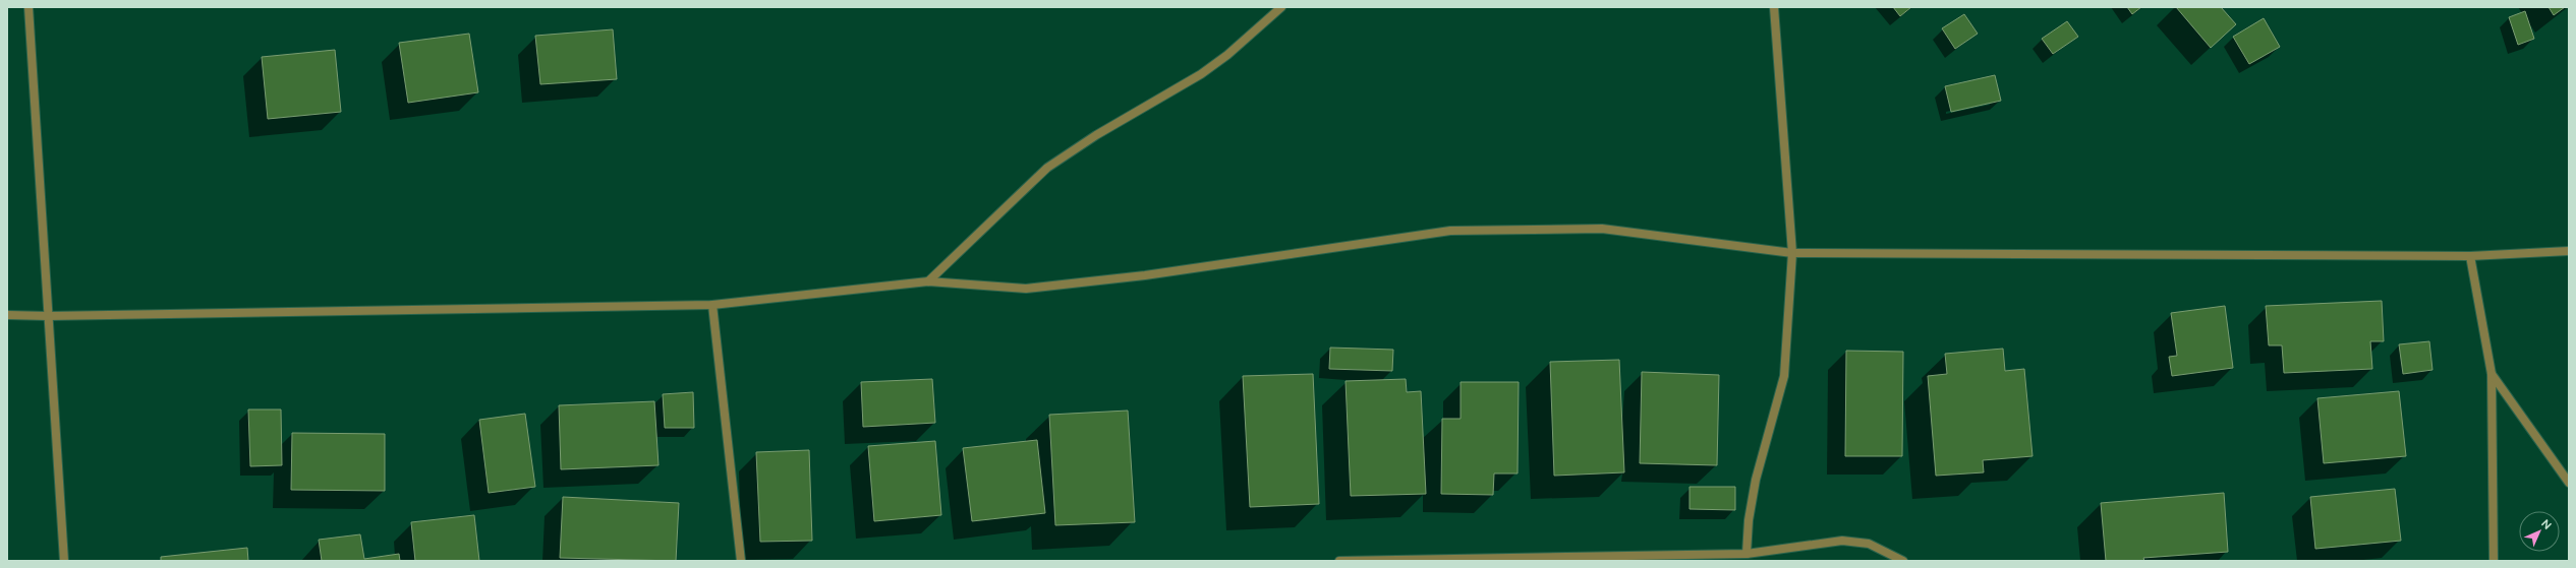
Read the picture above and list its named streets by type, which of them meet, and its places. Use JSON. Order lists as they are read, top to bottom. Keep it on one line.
{"north":"top right"}
